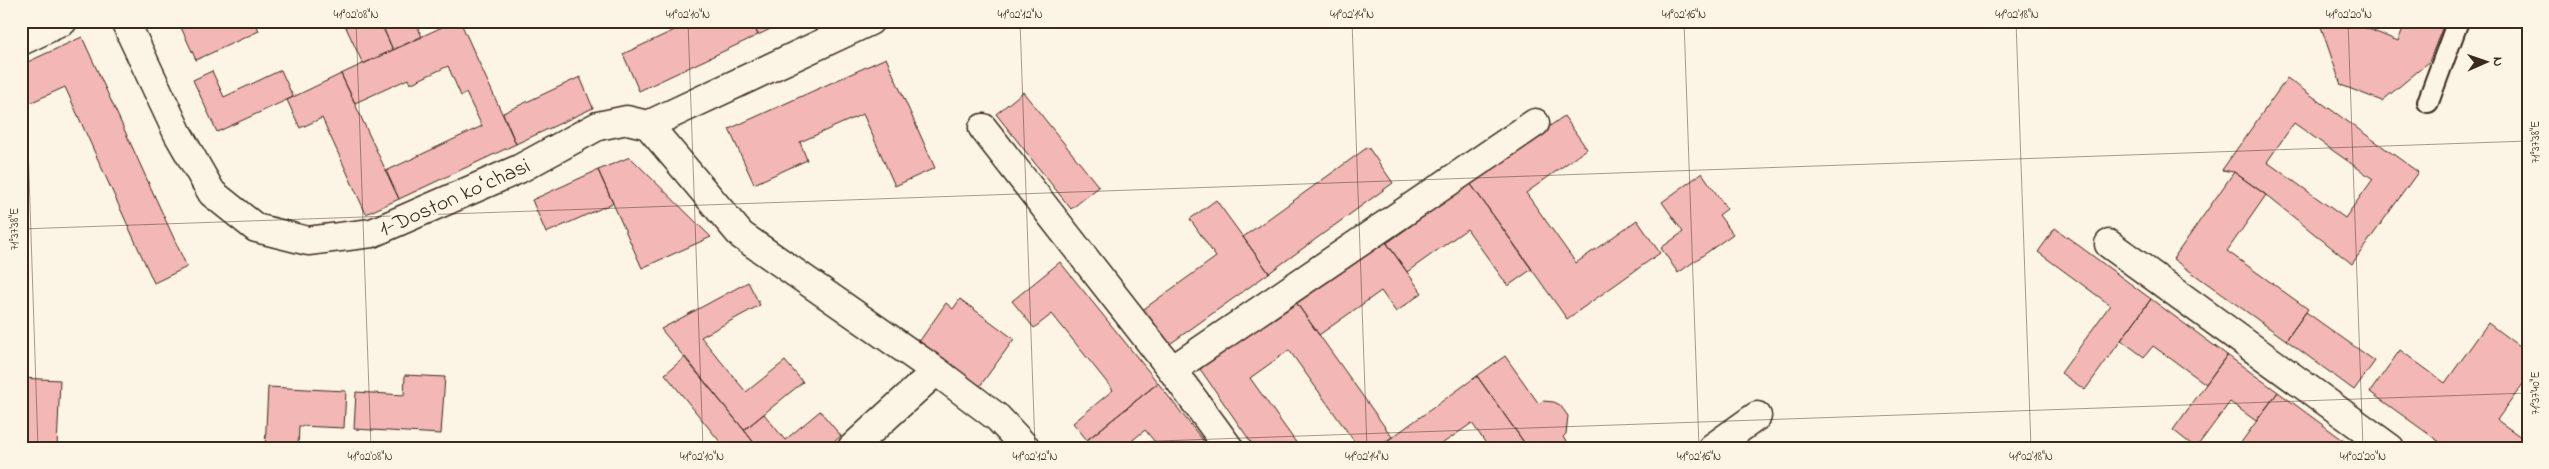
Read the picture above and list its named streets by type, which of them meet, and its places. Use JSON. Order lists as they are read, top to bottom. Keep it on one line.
{"streets":{"street":["1-Doston koʻchasi"]},"north":"right","coordinates":["41°02'08\"N","41°02'10\"N","41°02'12\"N","41°02'14\"N","41°02'16\"N","41°02'18\"N","41°02'20\"N","71°37'38\"E","71°37'40\"E"]}
